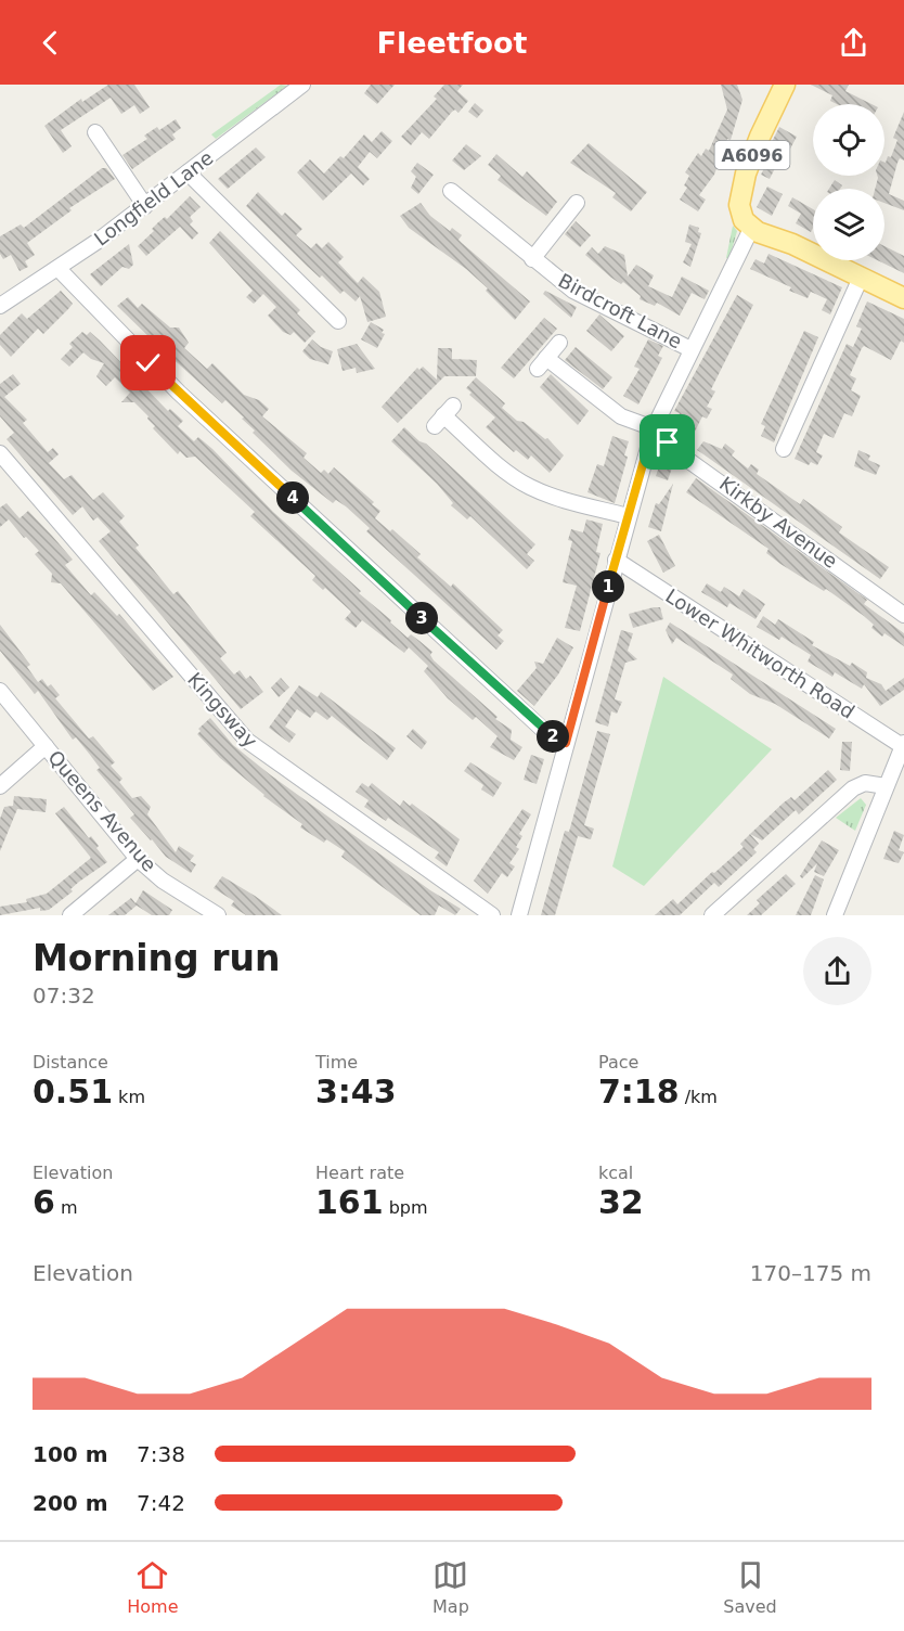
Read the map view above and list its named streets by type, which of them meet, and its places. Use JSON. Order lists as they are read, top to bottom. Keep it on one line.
{"streets":{"main road":["A6096"],"street":["Longfield Lane","Birdcroft Lane","Kirkby Avenue","Lower Whitworth Road","Kingsway","Queens Avenue"]},"page":{"header":"Fleetfoot","pins":["4","1","3","2"],"heading":["Morning run","07:32"],"stats":[["Distance","0.51 km"],["Time","3:43"],["Pace","7:18 /km"],["Elevation","6 m"],["Heart rate","161 bpm"],["kcal","32"]],"chart":["Elevation","170–175 m"],"list":[{"name":"100 m","note":"7:38"},{"name":"200 m","note":"7:42"}],"tabs":["Home","Map","Saved"]}}
